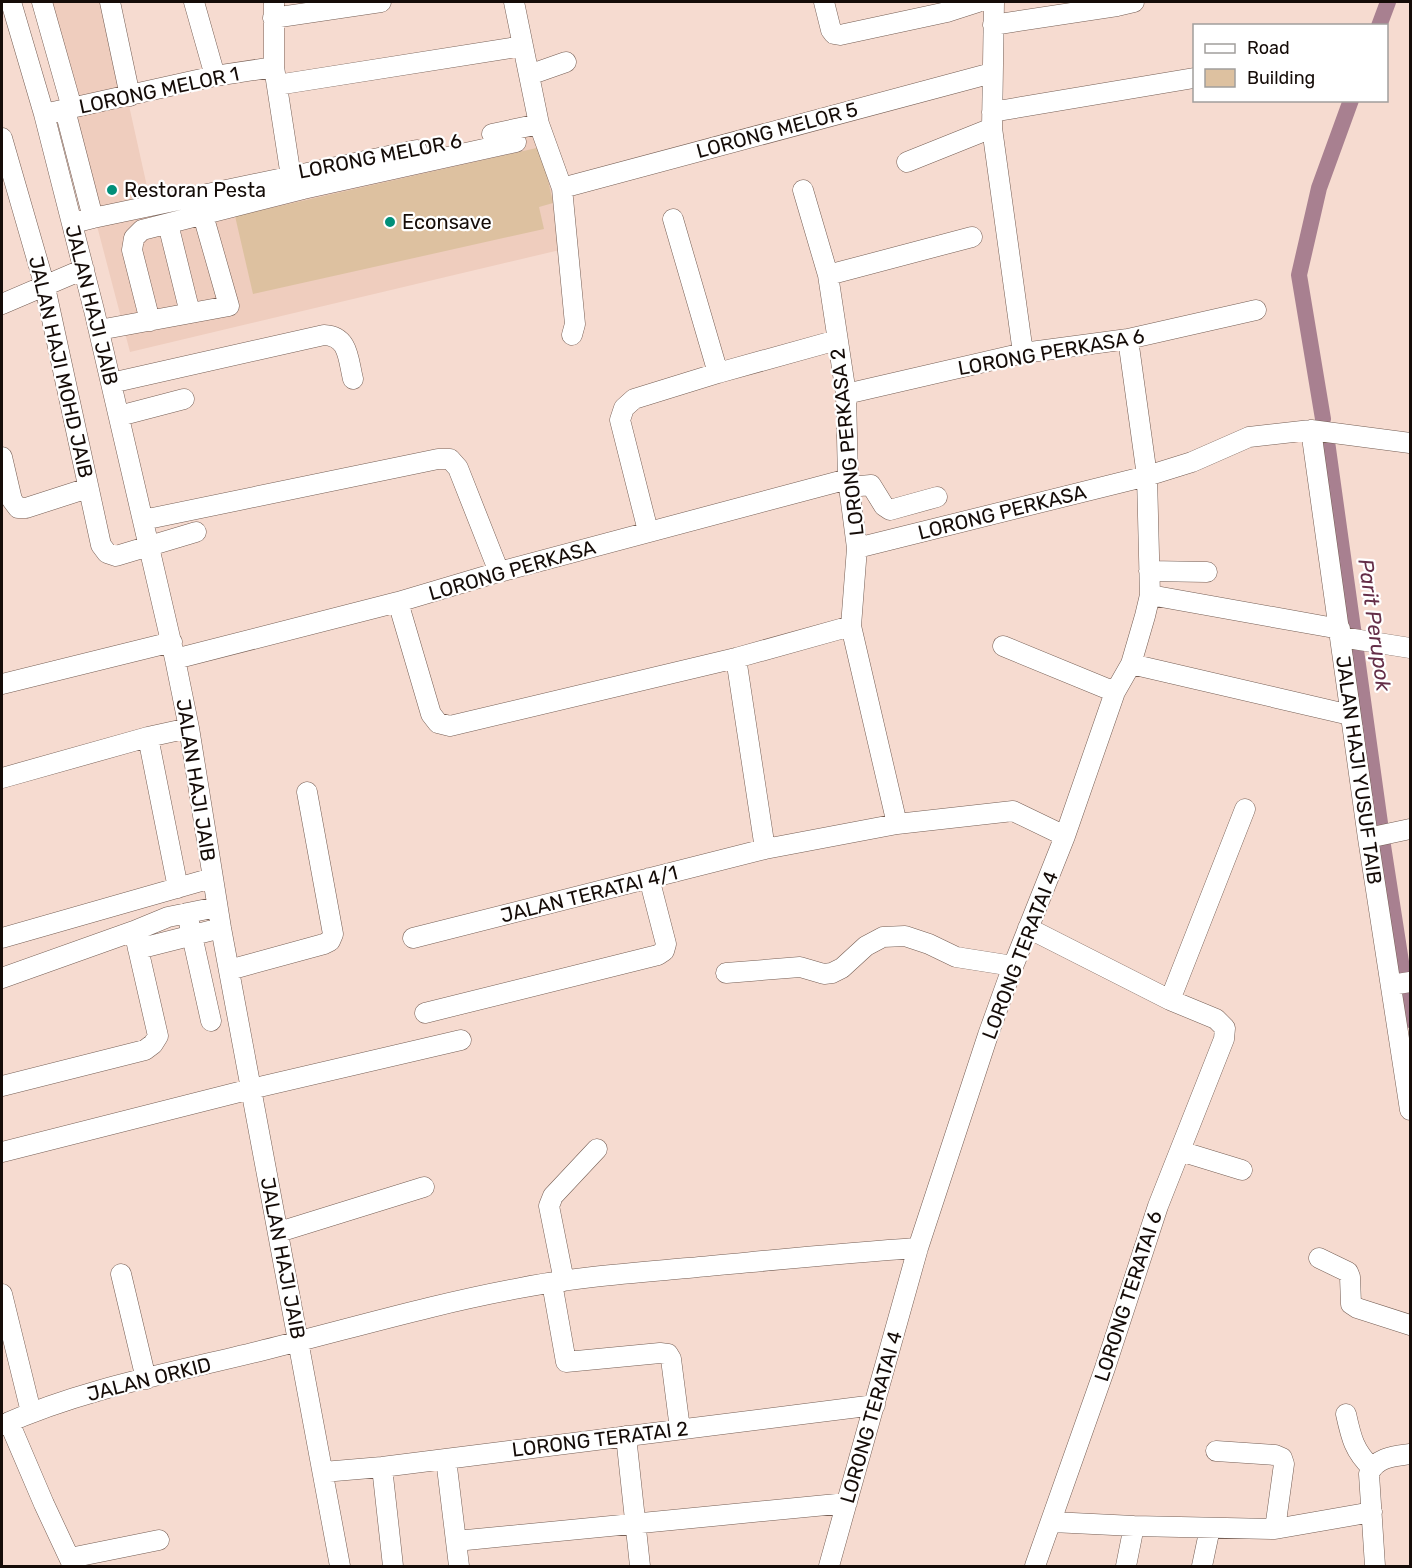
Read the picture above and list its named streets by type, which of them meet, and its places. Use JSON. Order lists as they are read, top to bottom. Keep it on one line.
{"streets":{"street":["LORONG MELOR 1","LORONG MELOR 5","LORONG MELOR 6","JALAN HAJI JAIB","LORONG PERKASA 6","JALAN HAJI MOHD JAIB","LORONG PERKASA 2","LORONG PERKASA","JALAN HAJI YUSUF TAIB","JALAN TERATAI 4/1","LORONG TERATAI 4","LORONG TERATAI 6","JALAN ORKID","LORONG TERATAI 2"]},"crossings":[["LORONG MELOR 1","LORONG MELOR 6"],["LORONG MELOR 1","JALAN HAJI JAIB"],["JALAN HAJI JAIB","JALAN HAJI MOHD JAIB"],["JALAN HAJI JAIB","LORONG PERKASA"],["JALAN HAJI JAIB","JALAN ORKID"],["JALAN HAJI JAIB","LORONG TERATAI 2"],["LORONG PERKASA 6","LORONG PERKASA 2"],["LORONG PERKASA 6","LORONG TERATAI 4"],["LORONG PERKASA 2","LORONG PERKASA"],["LORONG PERKASA 2","JALAN TERATAI 4/1"],["LORONG PERKASA","JALAN HAJI YUSUF TAIB"],["LORONG PERKASA","LORONG TERATAI 4"],["JALAN TERATAI 4/1","LORONG TERATAI 4"],["LORONG TERATAI 4","JALAN ORKID"],["LORONG TERATAI 4","LORONG TERATAI 2"]],"water":["Parit Perupok"],"places":["Restoran Pesta","Econsave"],"legend":["Road","Building"]}
